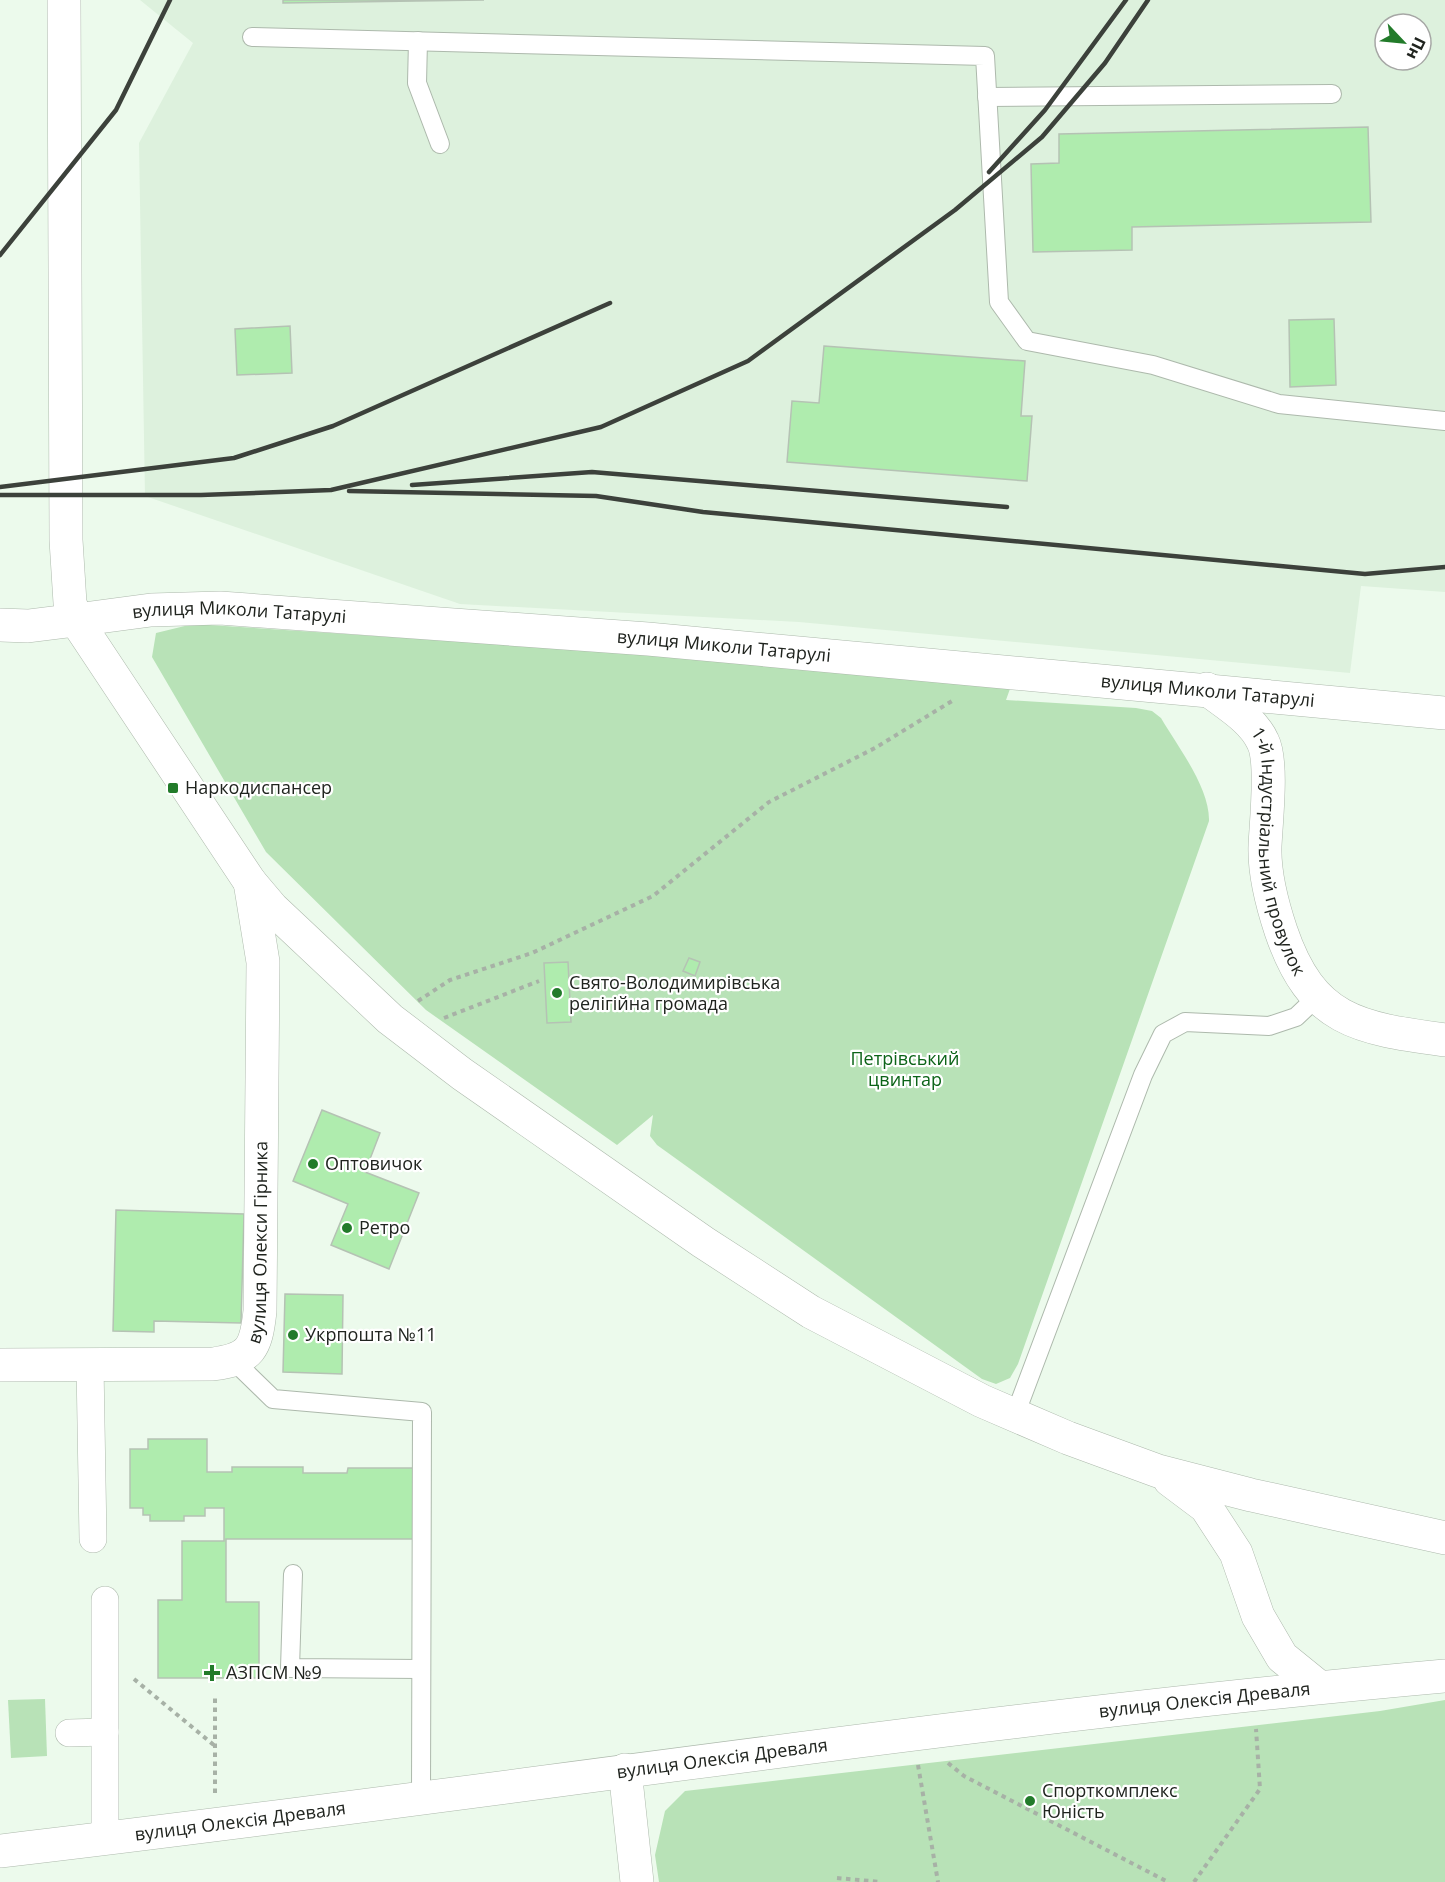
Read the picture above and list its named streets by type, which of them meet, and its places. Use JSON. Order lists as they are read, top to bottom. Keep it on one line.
{"streets":{"street":["вулиця Миколи Татарулі","1-й Індустріальний провулок","вулиця Олекси Гірника","вулиця Олексія Древаля"]},"crossings":[["вулиця Миколи Татарулі","1-й Індустріальний провулок"]],"parks":["Петрівський цвинтар"],"places":{"transit":["Наркодиспансер"],"other":["Свято-Володимирівська релігійна громада","Оптовичок","Ретро","Укрпошта №11","Cпорткомплекс Юність"],"health":["АЗПСМ №9"]},"north":"bottom right"}
